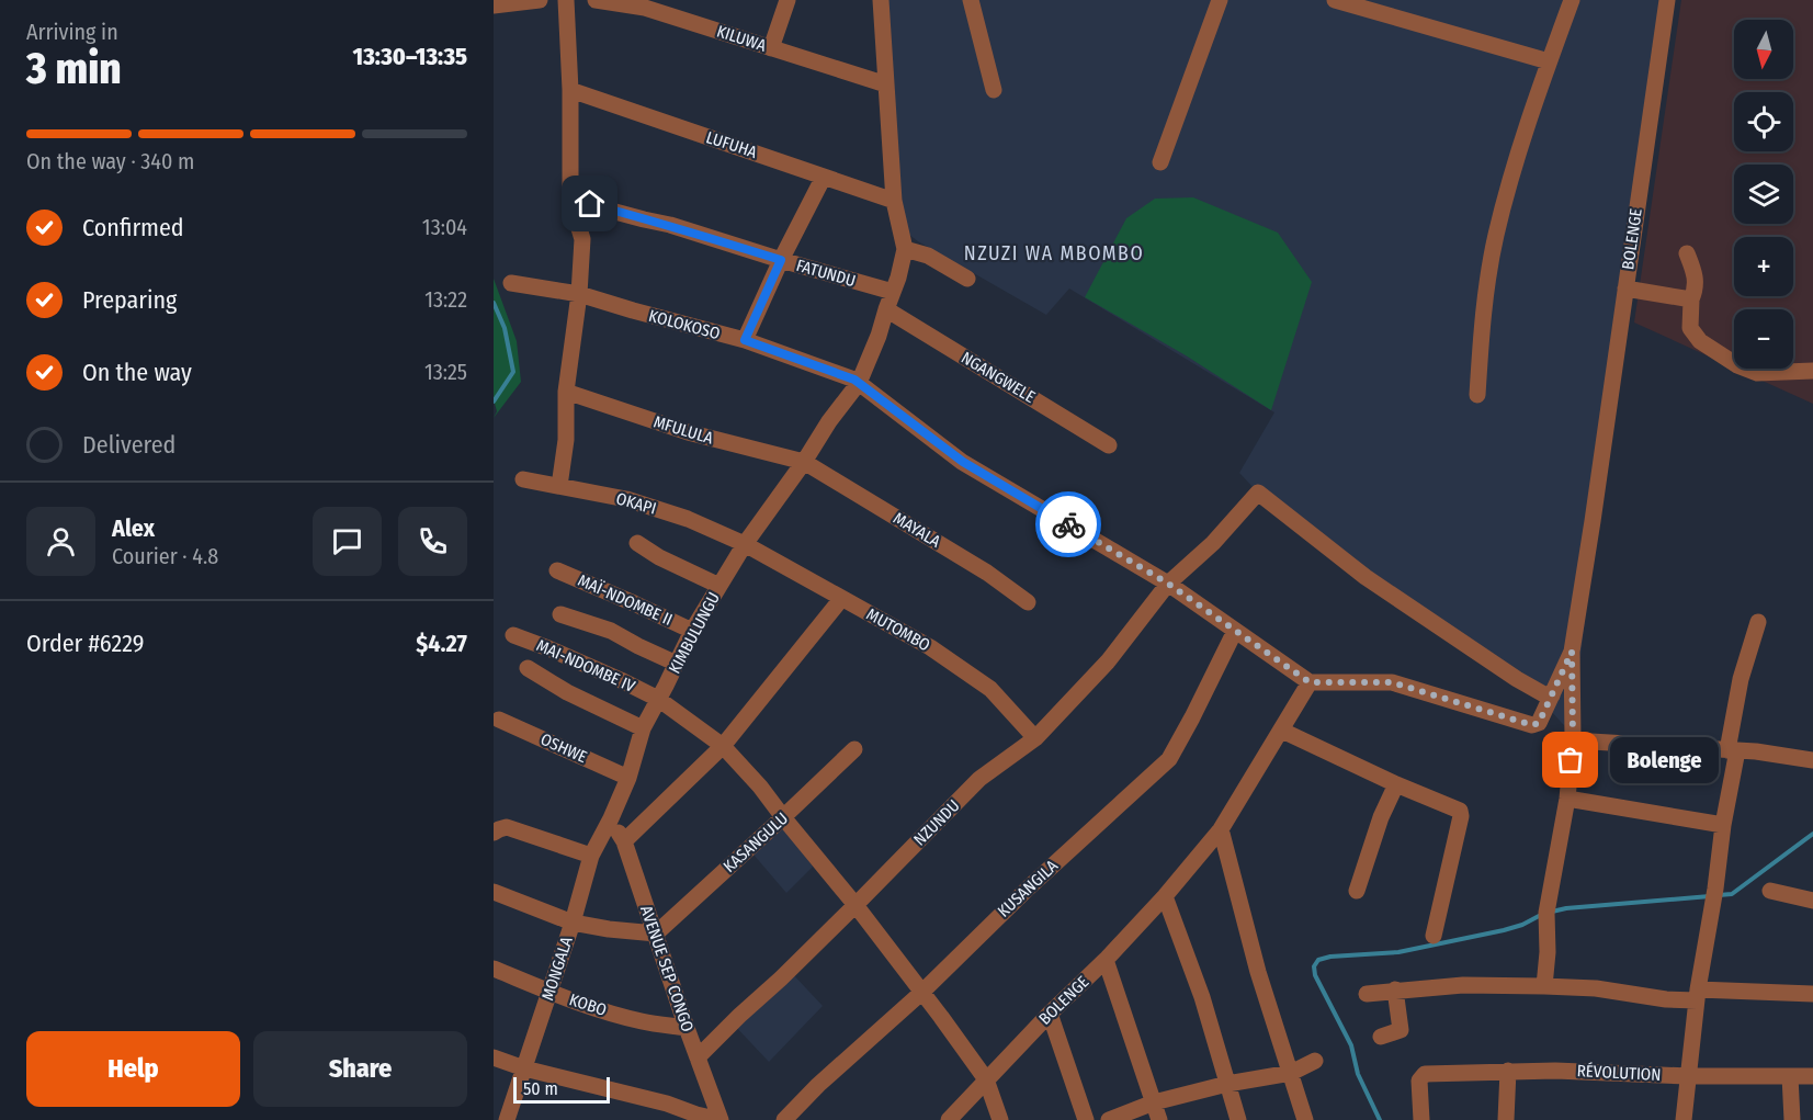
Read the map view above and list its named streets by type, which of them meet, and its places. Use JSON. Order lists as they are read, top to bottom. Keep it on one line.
{"streets":{"street":["KILUWA","LUFUHA","BOLENGE","FATUNDU","KOLOKOSO","NGANGWELE","MFULULA","OKAPI","MAYALA","MAÏ-NDOMBE II","MUTOMBO","KIMBULUNGU","MAI-NDOMBE IV","OSHWE","NZUNDU","KASANGULU","KUSANGILA","MONGALA","AVENUE SEP CONGO","KOBO","RÉVOLUTION"]},"crossings":[["BOLENGE","KOLOKOSO"],["BOLENGE","MAI-NDOMBE IV"],["FATUNDU","KIMBULUNGU"],["KOLOKOSO","KIMBULUNGU"],["KOLOKOSO","NZUNDU"],["KOLOKOSO","KUSANGILA"],["NGANGWELE","KIMBULUNGU"],["MFULULA","MAYALA"],["MFULULA","KIMBULUNGU"],["OKAPI","MUTOMBO"],["OKAPI","KIMBULUNGU"],["MAYALA","KIMBULUNGU"],["MAÏ-NDOMBE II","KIMBULUNGU"],["MUTOMBO","KIMBULUNGU"],["MUTOMBO","NZUNDU"],["KIMBULUNGU","MAI-NDOMBE IV"],["KIMBULUNGU","OSHWE"],["KIMBULUNGU","MONGALA"],["KIMBULUNGU","AVENUE SEP CONGO"],["MAI-NDOMBE IV","NZUNDU"],["MAI-NDOMBE IV","KASANGULU"],["MAI-NDOMBE IV","KUSANGILA"],["NZUNDU","AVENUE SEP CONGO"],["KASANGULU","AVENUE SEP CONGO"],["MONGALA","AVENUE SEP CONGO"],["MONGALA","KOBO"],["AVENUE SEP CONGO","KOBO"]],"districts":["NZUZI WA MBOMBO"],"places":["Bolenge"],"scale_bar":"50 m","north":"bottom","page":{"heading":["3 min","Arriving in","13:30–13:35"],"panel":["Alex","Courier · 4.8","Order #6229","$4.27"],"map_buttons":["+","−"],"bar":"On the way · 340 m","list":[["Confirmed","13:04"],["Preparing","13:22"],["On the way","13:25"],"Delivered"],"bubble":"Bolenge","buttons":["Help","Share"],"scale":"50 m"}}
